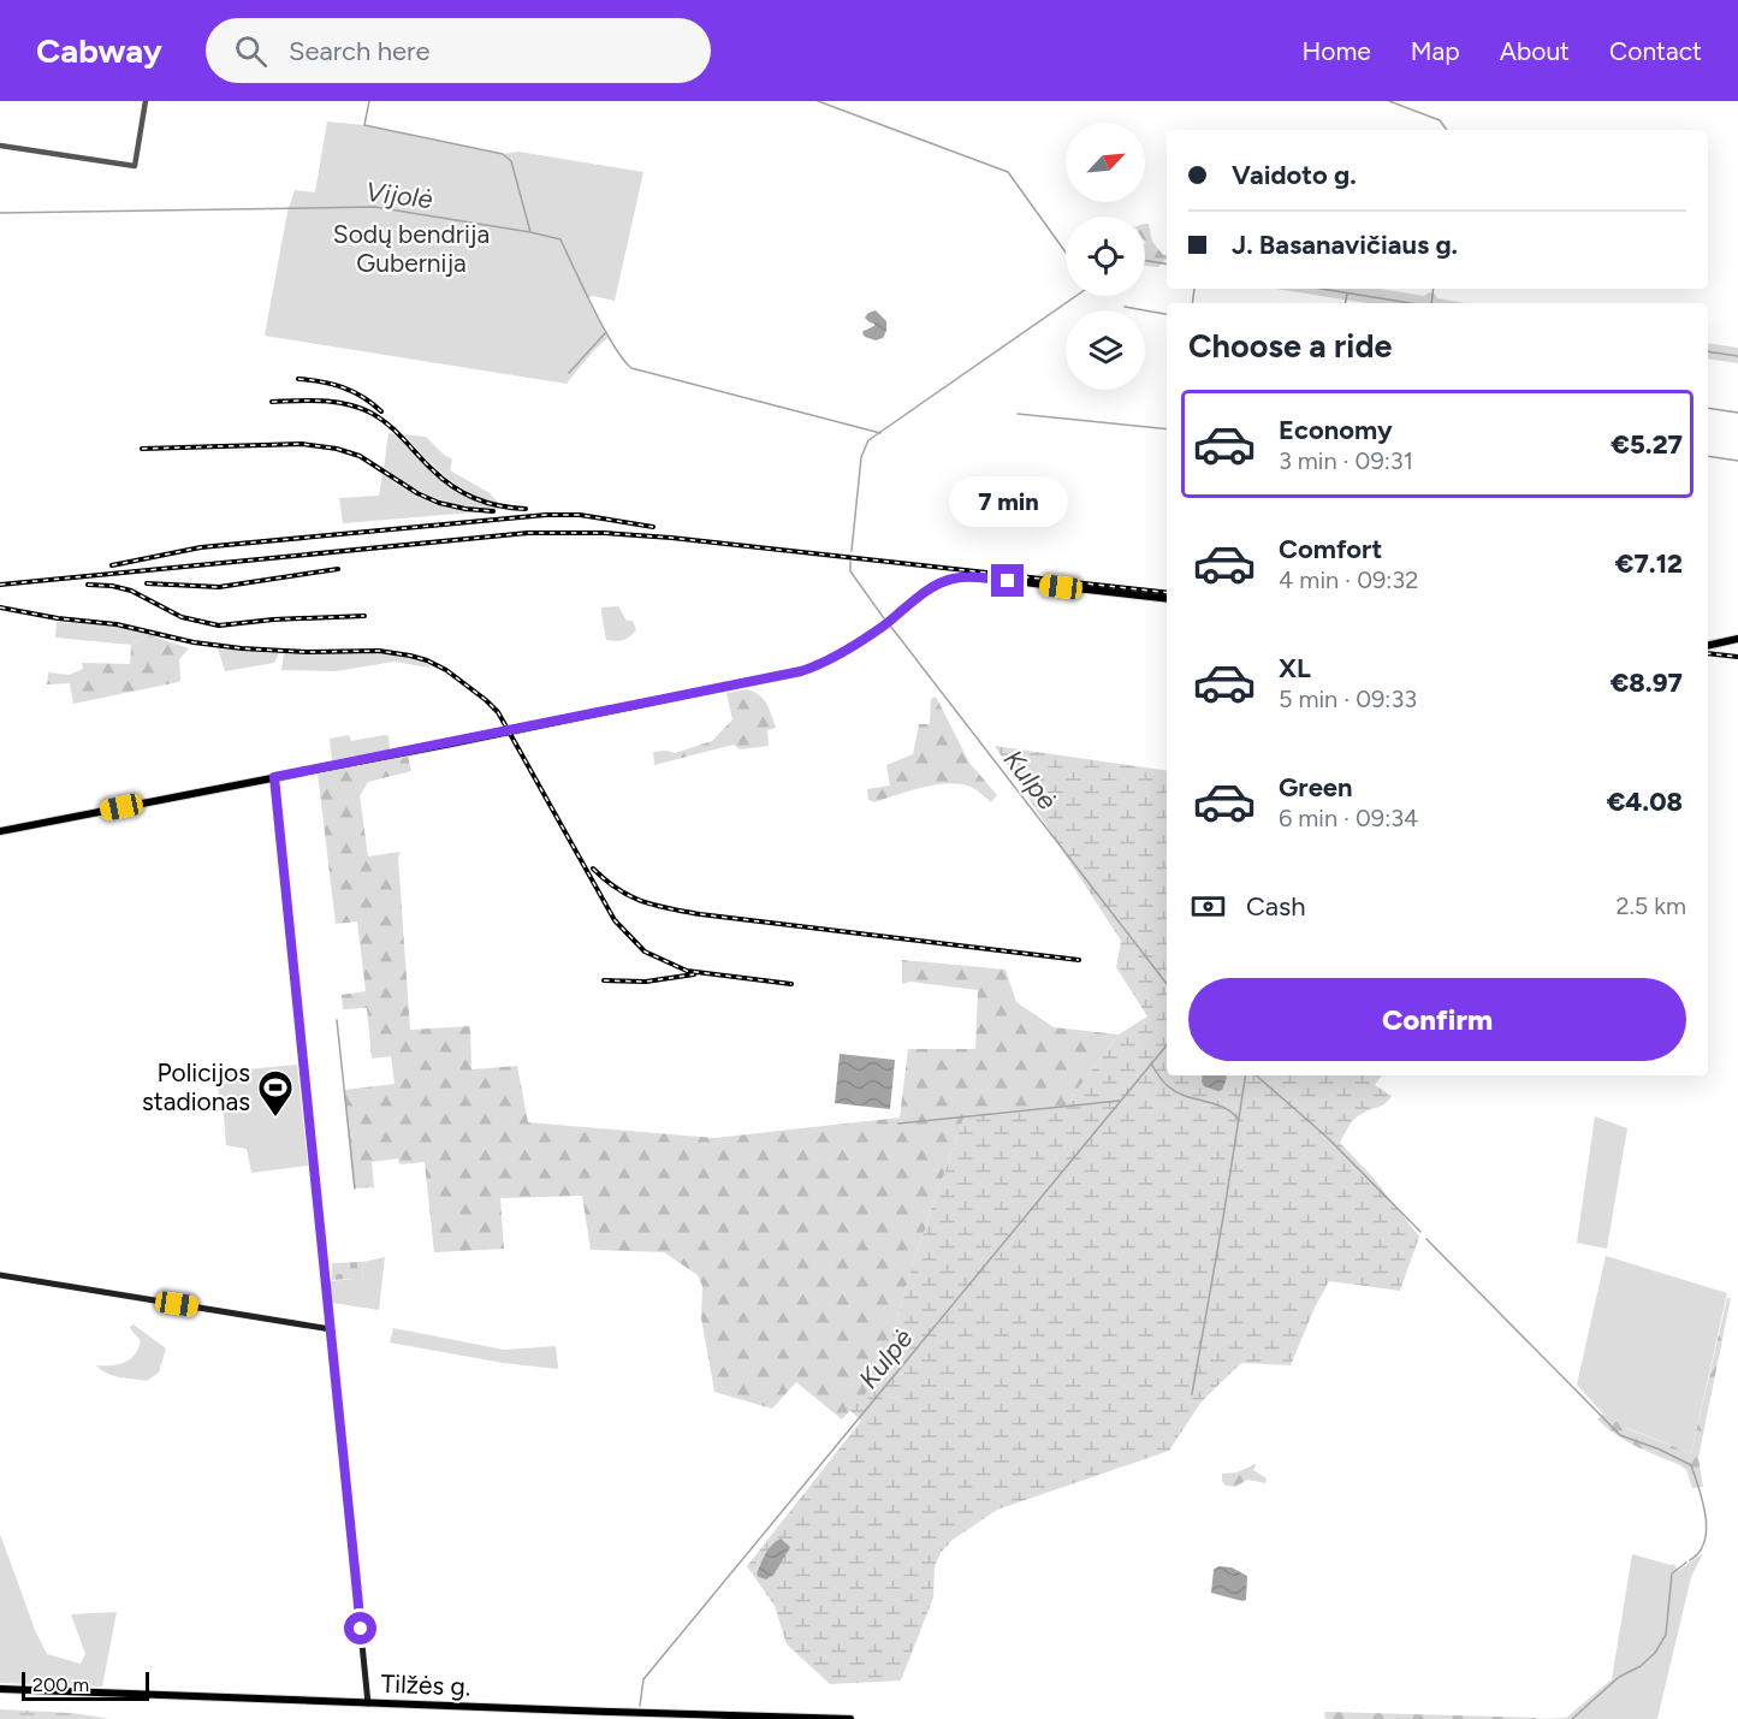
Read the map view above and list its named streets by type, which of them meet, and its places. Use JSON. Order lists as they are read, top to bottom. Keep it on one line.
{"streets":{"main road":["Tilžės g."]},"water":["Vijolė","Kulpė"],"parks":["Sodų bendrija Gubernija"],"places":{"sports":["Policijos stadionas"]},"scale_bar":"200 m","north":"top right","page":{"header":"Cabway","search":"Search here","nav":["Home","Map","About","Contact"],"banner":["Vaidoto g.","J. Basanavičiaus g."],"heading":"Choose a ride","list":[{"name":"Economy","note":"3 min · 09:31","value":"€5.27"},{"name":"Comfort","note":"4 min · 09:32","value":"€7.12"},{"name":"XL","note":"5 min · 09:33","value":"€8.97"},{"name":"Green","note":"6 min · 09:34","value":"€4.08"}],"bubble":"7 min","pay":["Cash","2.5 km"],"buttons":"Confirm","scale":"200 m"}}
